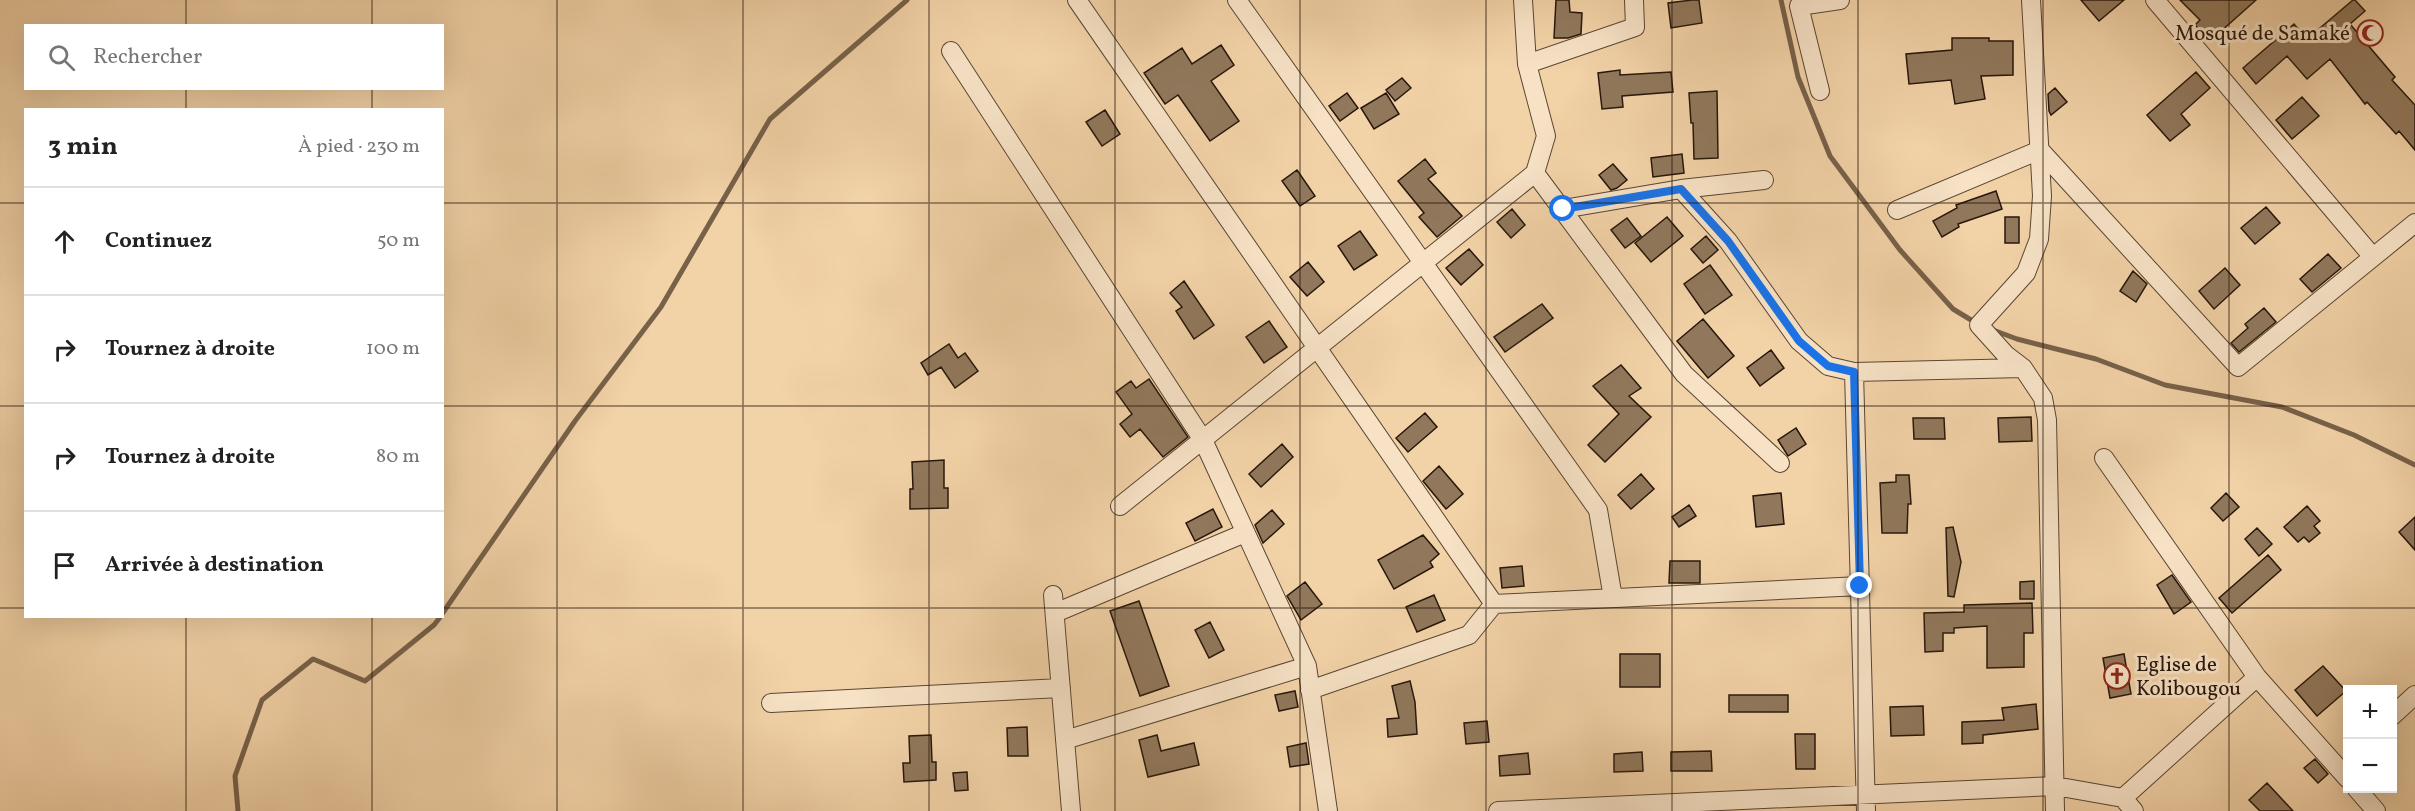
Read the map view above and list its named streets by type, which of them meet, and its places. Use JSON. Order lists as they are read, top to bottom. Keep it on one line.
{"places":{"mosque":["Mosqué de Samaké"],"church":["Eglise de Kolibougou"]},"page":{"search":"Rechercher","heading":["3 min","À pied · 230 m"],"list":[["Continuez","50 m"],["Tournez à droite","100 m"],["Tournez à droite","80 m"],"Arrivée à destination"],"map_buttons":["+","−"]}}
